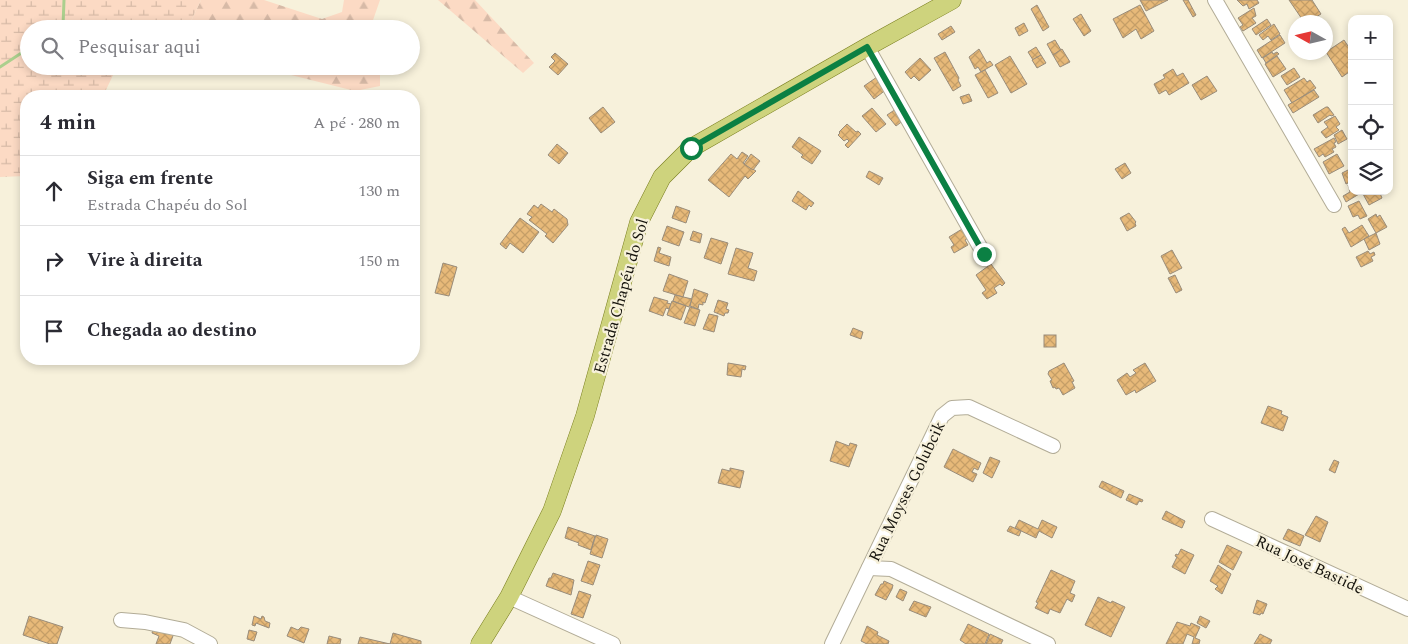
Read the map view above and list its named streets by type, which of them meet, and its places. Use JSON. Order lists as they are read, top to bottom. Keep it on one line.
{"streets":{"main road":["Estrada Chapéu do Sol"],"street":["Rua Moyses Golubcik","Rua José Bastide"]},"north":"left","page":{"map_buttons":["+","−"],"search":"Pesquisar aqui","heading":["4 min","A pé · 280 m"],"list":[["Siga em frente","Estrada Chapéu do Sol","130 m"],["Vire à direita","150 m"],"Chegada ao destino"]}}
